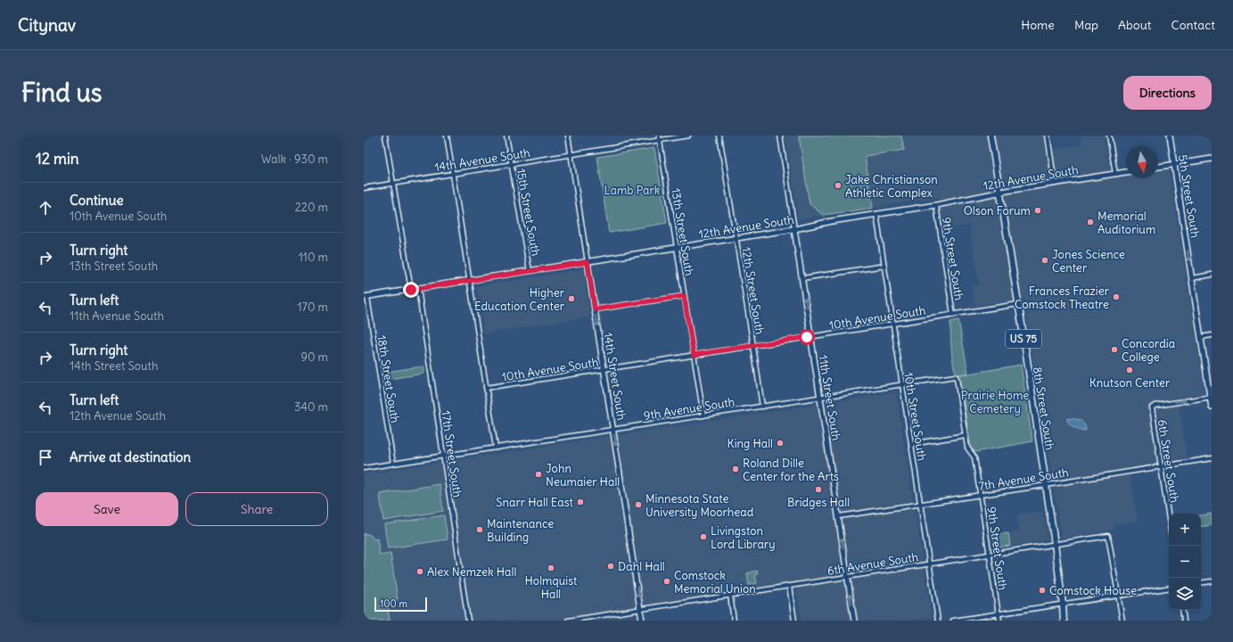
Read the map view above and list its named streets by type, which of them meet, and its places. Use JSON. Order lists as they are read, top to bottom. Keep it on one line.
{"streets":{"main road":["US 75","8th Street South"],"street":["14th Avenue South","12th Avenue South","5th Street South","15th Street South","13th Street South","9th Street South","12th Street South","10th Avenue South","14th Street South","18th Street South","11th Street South","9th Avenue South","10th Street South","17th Street South","6th Street South","7th Avenue South","6th Avenue South"]},"crossings":[["14th Avenue South","15th Street South"],["14th Avenue South","13th Street South"],["14th Avenue South","14th Street South"],["12th Avenue South","15th Street South"],["12th Avenue South","13th Street South"],["12th Avenue South","9th Street South"],["12th Avenue South","12th Street South"],["12th Avenue South","14th Street South"],["12th Avenue South","18th Street South"],["12th Avenue South","11th Street South"],["12th Avenue South","8th Street South"],["12th Avenue South","10th Street South"],["12th Avenue South","17th Street South"],["5th Street South","6th Street South"],["13th Street South","10th Avenue South"],["13th Street South","9th Avenue South"],["9th Street South","10th Avenue South"],["9th Street South","9th Avenue South"],["9th Street South","7th Avenue South"],["9th Street South","6th Avenue South"],["12th Street South","10th Avenue South"],["12th Street South","9th Avenue South"],["10th Avenue South","14th Street South"],["10th Avenue South","11th Street South"],["10th Avenue South","8th Street South"],["10th Avenue South","10th Street South"],["14th Street South","9th Avenue South"],["14th Street South","6th Avenue South"],["18th Street South","9th Avenue South"],["11th Street South","9th Avenue South"],["11th Street South","7th Avenue South"],["11th Street South","6th Avenue South"],["9th Avenue South","10th Street South"],["9th Avenue South","17th Street South"],["8th Street South","7th Avenue South"],["8th Street South","6th Avenue South"],["10th Street South","7th Avenue South"],["10th Street South","6th Avenue South"],["6th Street South","7th Avenue South"]],"one_way":["5th Street South","14th Street South"],"parks":["Lamb Park","Prairie Home Cemetery"],"places":["Jake Christianson Athletic Complex","Olson Forum","Memorial Auditorium","Jones Science Center","Frances Frazier Comstock Theatre","Higher Education Center","Concordia College","Knutson Center","King Hall","Roland Dille Center for the Arts","John Neumaier Hall","Bridges Hall","Snarr Hall East","Minnesota State University Moorhead","Maintenance Building","Livingston Lord Library","Dahl Hall","Holmquist Hall","Alex Nemzek Hall","Comstock Memorial Union","Comstock House"],"scale_bar":"100 m","north":"bottom","page":{"header":"Citynav","nav":["Home","Map","About","Contact"],"buttons":["Directions",["Save","Share"]],"title":"Find us","heading":["12 min","Walk · 930 m"],"list":[["Continue","10th Avenue South","220 m"],["Turn right","13th Street South","110 m"],["Turn left","11th Avenue South","170 m"],["Turn right","14th Street South","90 m"],["Turn left","12th Avenue South","340 m"],"Arrive at destination"],"map_buttons":["+","−"],"scale":"100 m"}}
